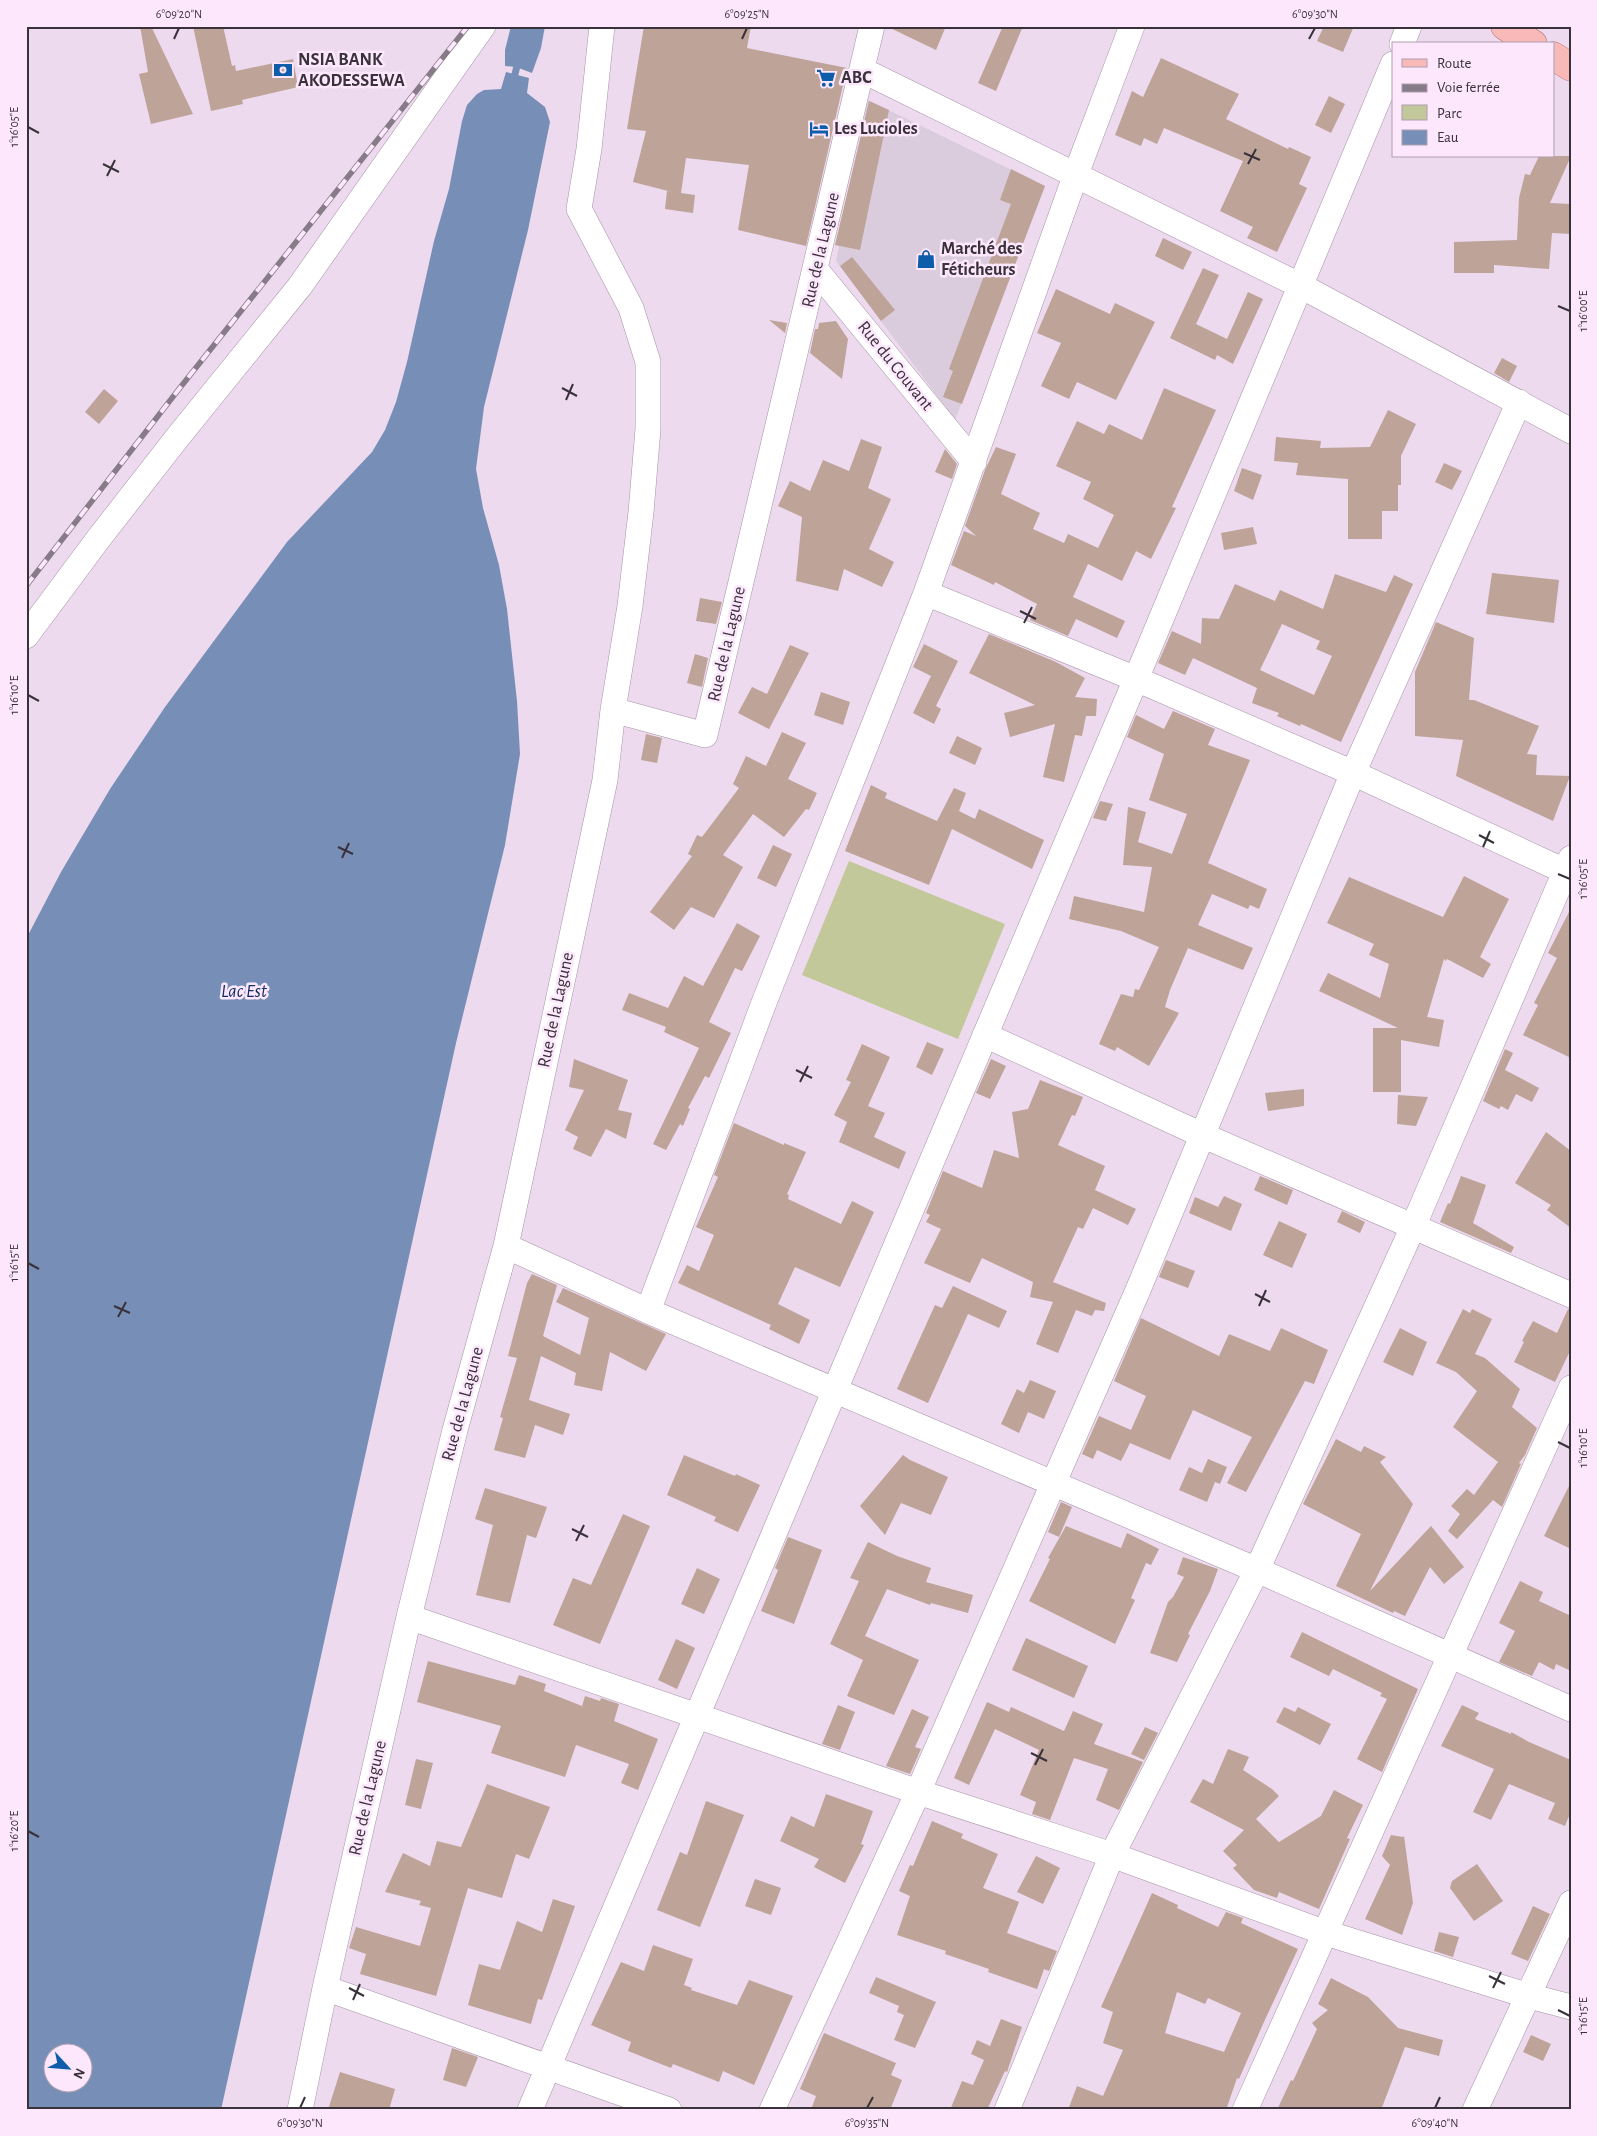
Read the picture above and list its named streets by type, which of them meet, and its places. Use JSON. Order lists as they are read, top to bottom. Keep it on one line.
{"streets":{"street":["Rue de la Lagune","Rue du Couvant"]},"crossings":[["Rue de la Lagune","Rue du Couvant"]],"water":["Lac Est"],"places":{"bank":["NSIA BANK AKODESSEWA"],"supermarket":["ABC"],"hotel":["Les Lucioles"],"shop":["Marché des Féticheurs"]},"legend":["Route","Voie ferrée","Parc","Eau"],"north":"bottom right","coordinates":["6°09'20\"N","6°09'25\"N","6°09'30\"N","1°16'05\"E","1°16'00\"E","1°16'10\"E","1°16'15\"E","1°16'20\"E","6°09'35\"N","6°09'40\"N"]}
